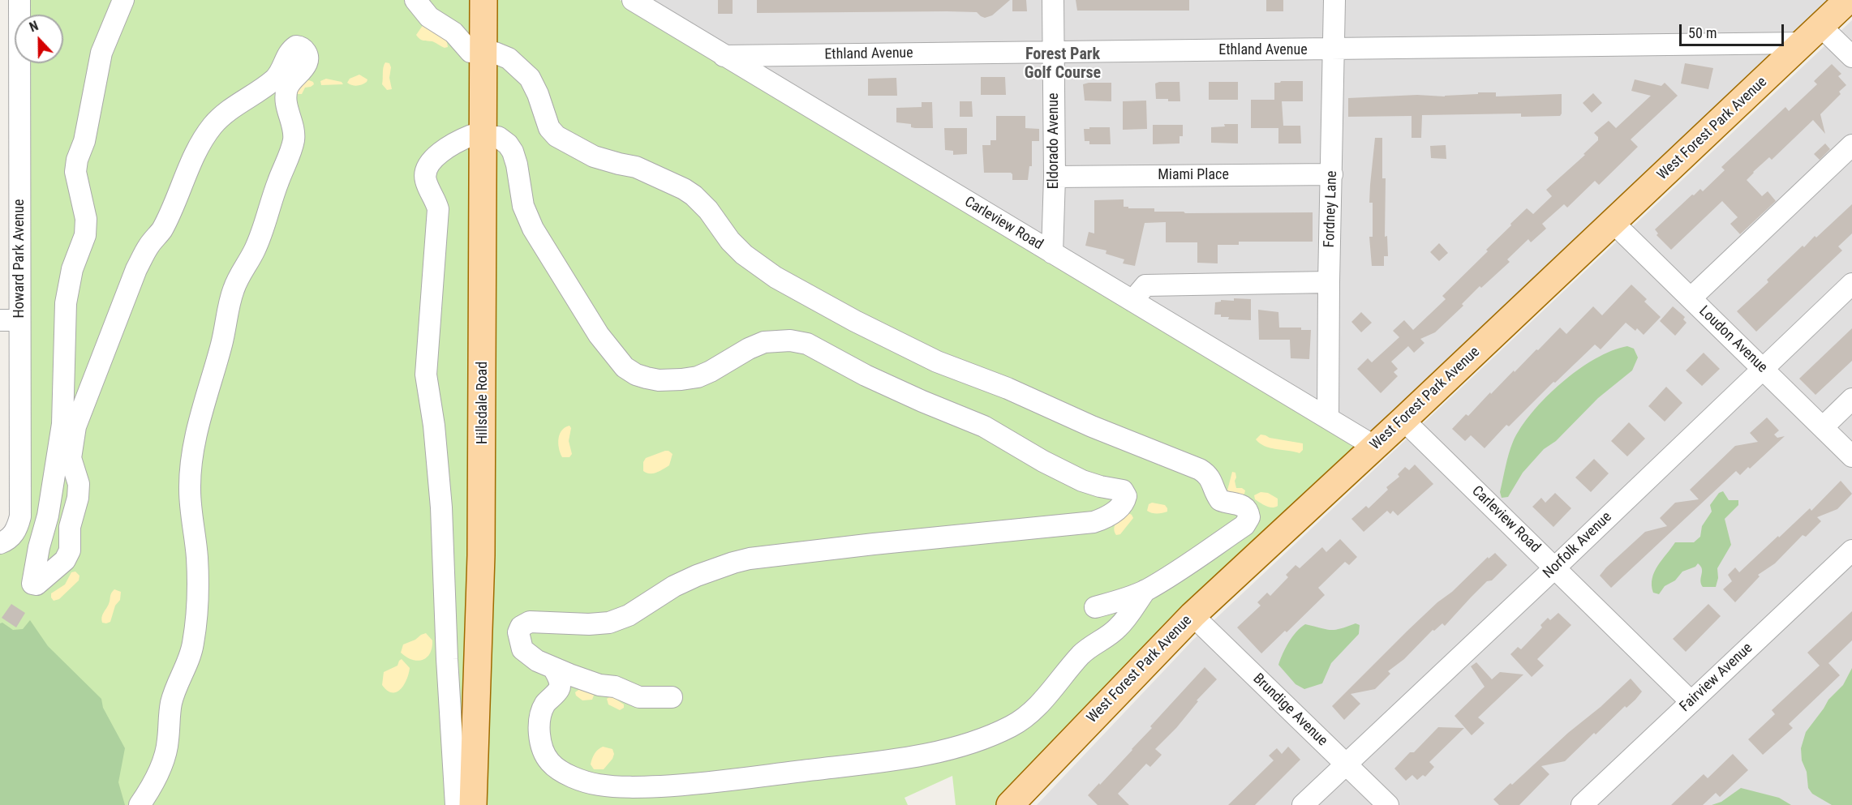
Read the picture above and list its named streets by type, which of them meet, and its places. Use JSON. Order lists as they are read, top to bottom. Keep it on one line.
{"streets":{"main road":["West Forest Park Avenue","Hillsdale Road"],"street":["Ethland Avenue","Eldorado Avenue","Miami Place","Fordney Lane","Carleview Road","Howard Park Avenue","Loudon Avenue","Norfolk Avenue","Fairview Avenue","Brundige Avenue"]},"crossings":[["Ethland Avenue","West Forest Park Avenue"],["Ethland Avenue","Eldorado Avenue"],["Ethland Avenue","Fordney Lane"],["Ethland Avenue","Carleview Road"],["West Forest Park Avenue","Carleview Road"],["West Forest Park Avenue","Loudon Avenue"],["West Forest Park Avenue","Brundige Avenue"],["Eldorado Avenue","Miami Place"],["Eldorado Avenue","Carleview Road"],["Miami Place","Fordney Lane"],["Fordney Lane","Carleview Road"],["Carleview Road","Norfolk Avenue"],["Carleview Road","Fairview Avenue"],["Loudon Avenue","Norfolk Avenue"],["Norfolk Avenue","Brundige Avenue"]],"districts":["Forest Park Golf Course"],"scale_bar":"50 m","north":"top"}
